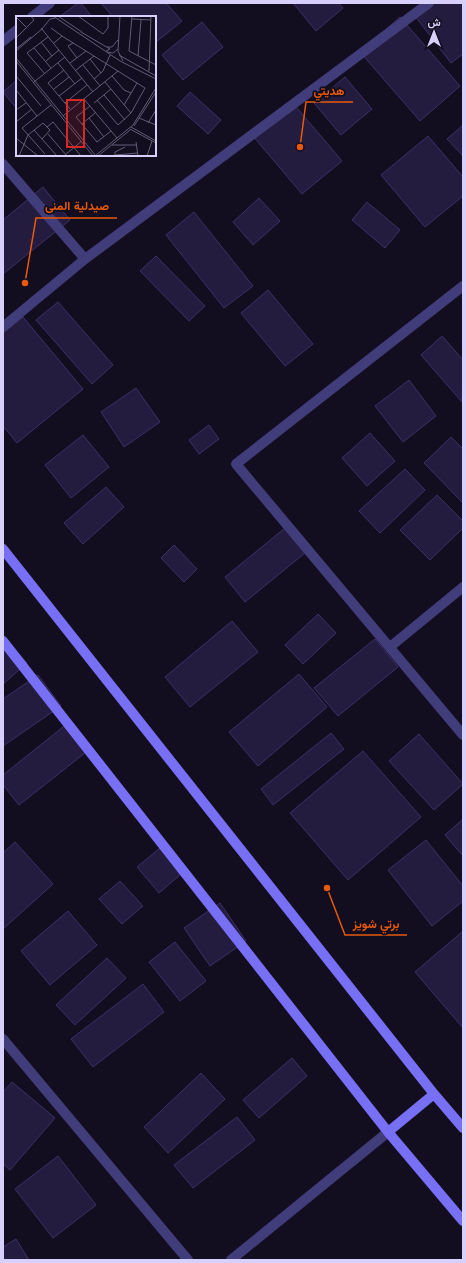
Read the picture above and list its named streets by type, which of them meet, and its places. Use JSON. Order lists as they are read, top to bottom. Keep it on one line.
{"places":["هديتي","صيدلية المنى","برتي شويز"],"north":"top"}
